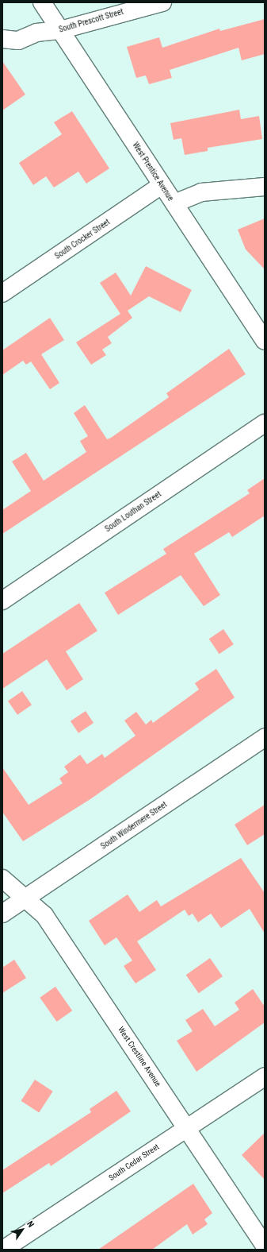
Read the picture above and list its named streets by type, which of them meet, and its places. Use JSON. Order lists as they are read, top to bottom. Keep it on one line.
{"streets":{"street":["South Prescott Street","West Prentice Avenue","South Crocker Street","South Louthan Street","South Windermere Street","West Crestline Avenue","South Cedar Street"]},"crossings":[["South Prescott Street","West Prentice Avenue"],["West Prentice Avenue","South Crocker Street"],["South Windermere Street","West Crestline Avenue"],["West Crestline Avenue","South Cedar Street"]],"north":"top right"}
